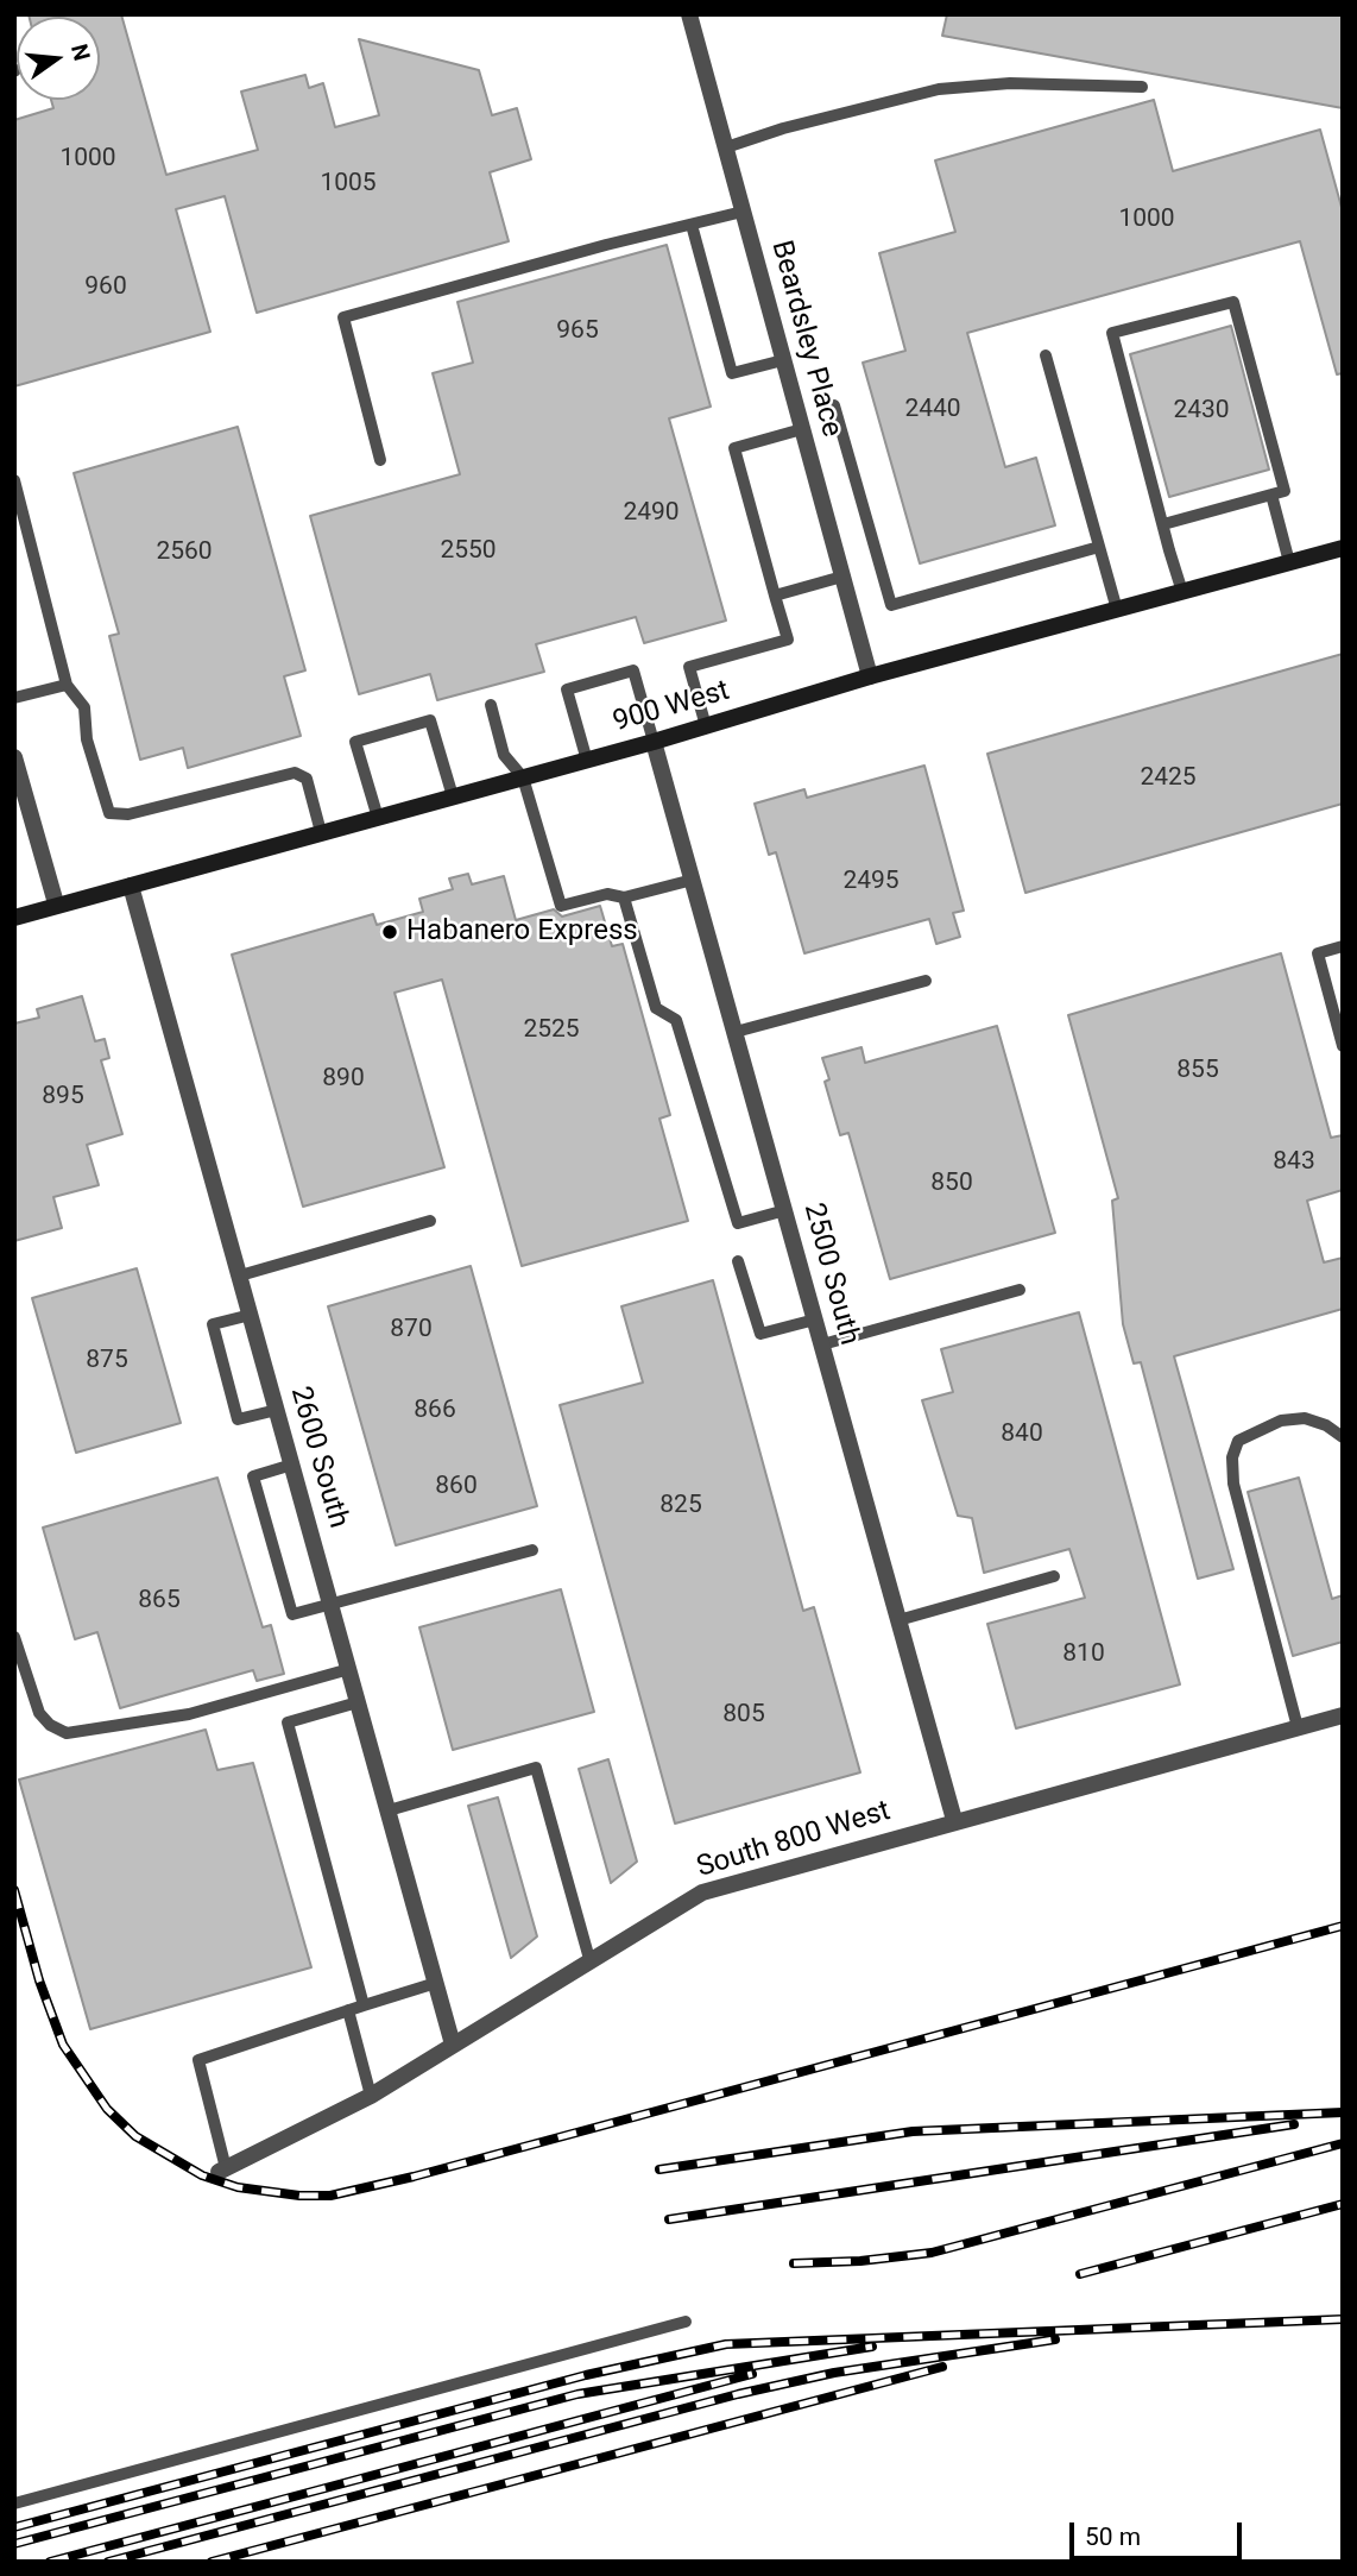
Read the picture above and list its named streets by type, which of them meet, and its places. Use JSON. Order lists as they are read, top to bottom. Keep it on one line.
{"streets":{"main road":["900 West"],"street":["Beardsley Place","2500 South","2600 South","South 800 West"]},"crossings":[["Beardsley Place","900 West"],["900 West","2500 South"],["900 West","2600 South"],["2500 South","South 800 West"],["2600 South","South 800 West"]],"places":["Habanero Express"],"house_numbers":["1000","1005","1000","960","965","2440","2430","2490","2550","2560","2425","2495","2525","855","890","895","843","850","870","875","866","840","860","825","865","810","805"],"scale_bar":"50 m","north":"right"}
